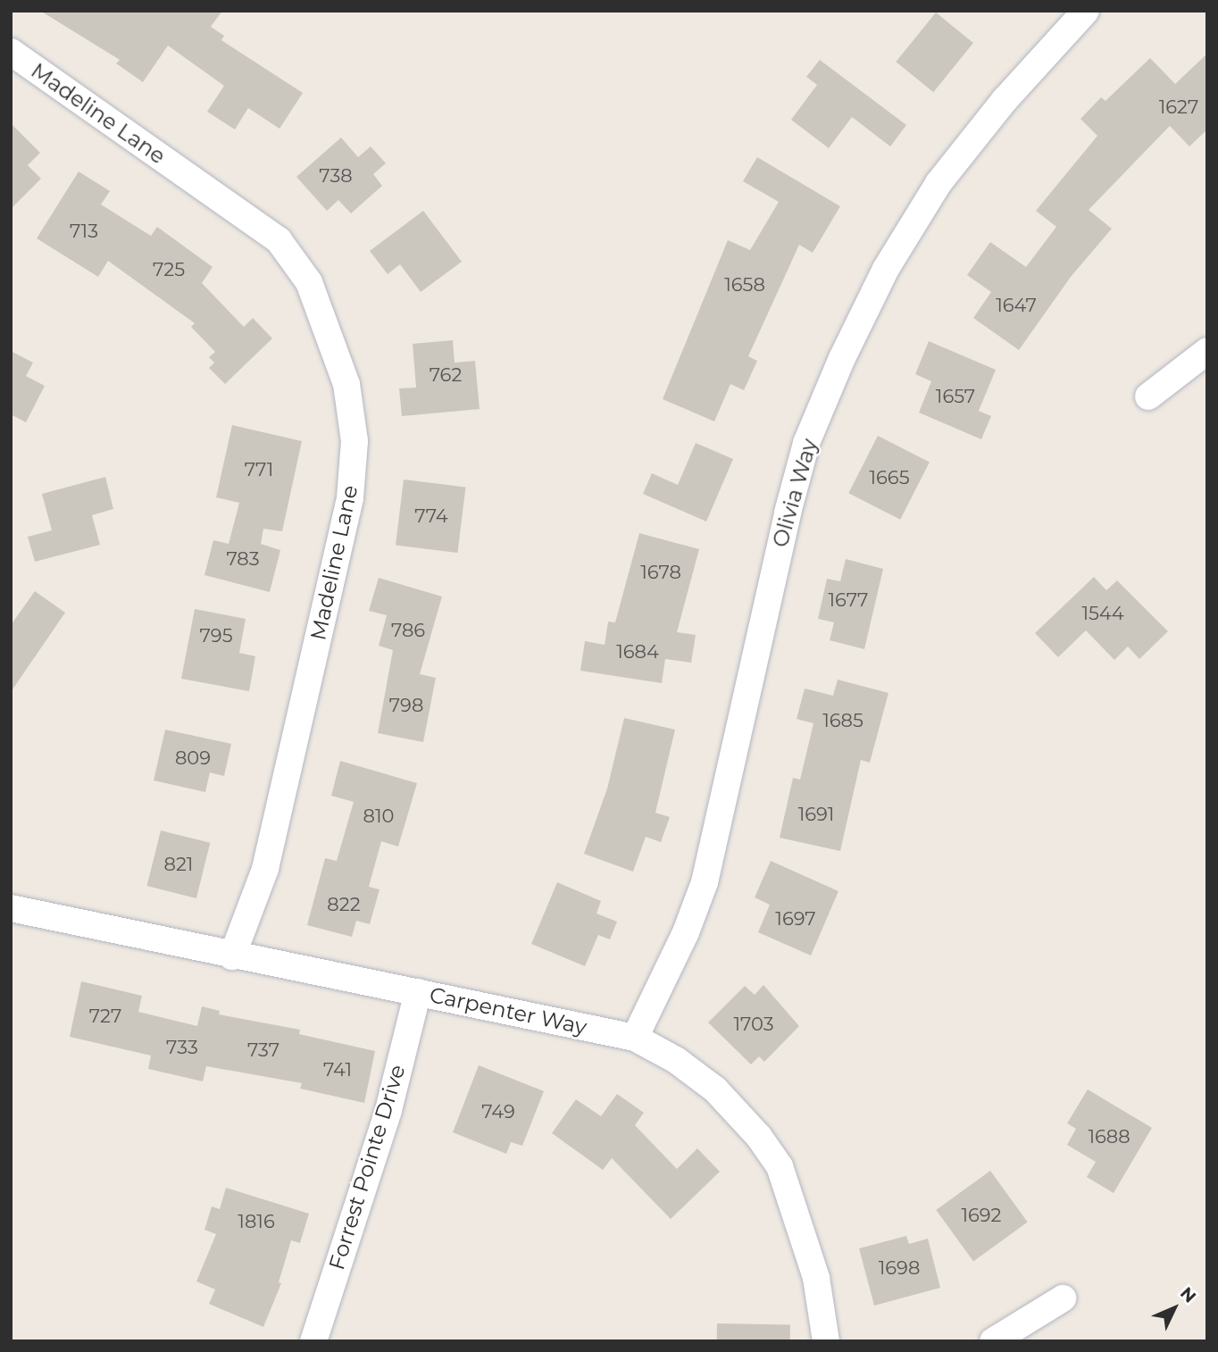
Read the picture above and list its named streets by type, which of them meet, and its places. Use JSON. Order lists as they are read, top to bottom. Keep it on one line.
{"streets":{"street":["Madeline Lane","Olivia Way","Carpenter Way","Forrest Pointe Drive"]},"crossings":[["Madeline Lane","Carpenter Way"],["Olivia Way","Carpenter Way"],["Carpenter Way","Forrest Pointe Drive"]],"house_numbers":["1627","738","713","725","1658","1647","762","1657","771","1665","774","783","1678","1677","1544","786","795","1684","798","1685","809","1691","810","821","822","1697","727","1703","733","737","741","749","1688","1692","1816","1698"],"north":"top right"}
